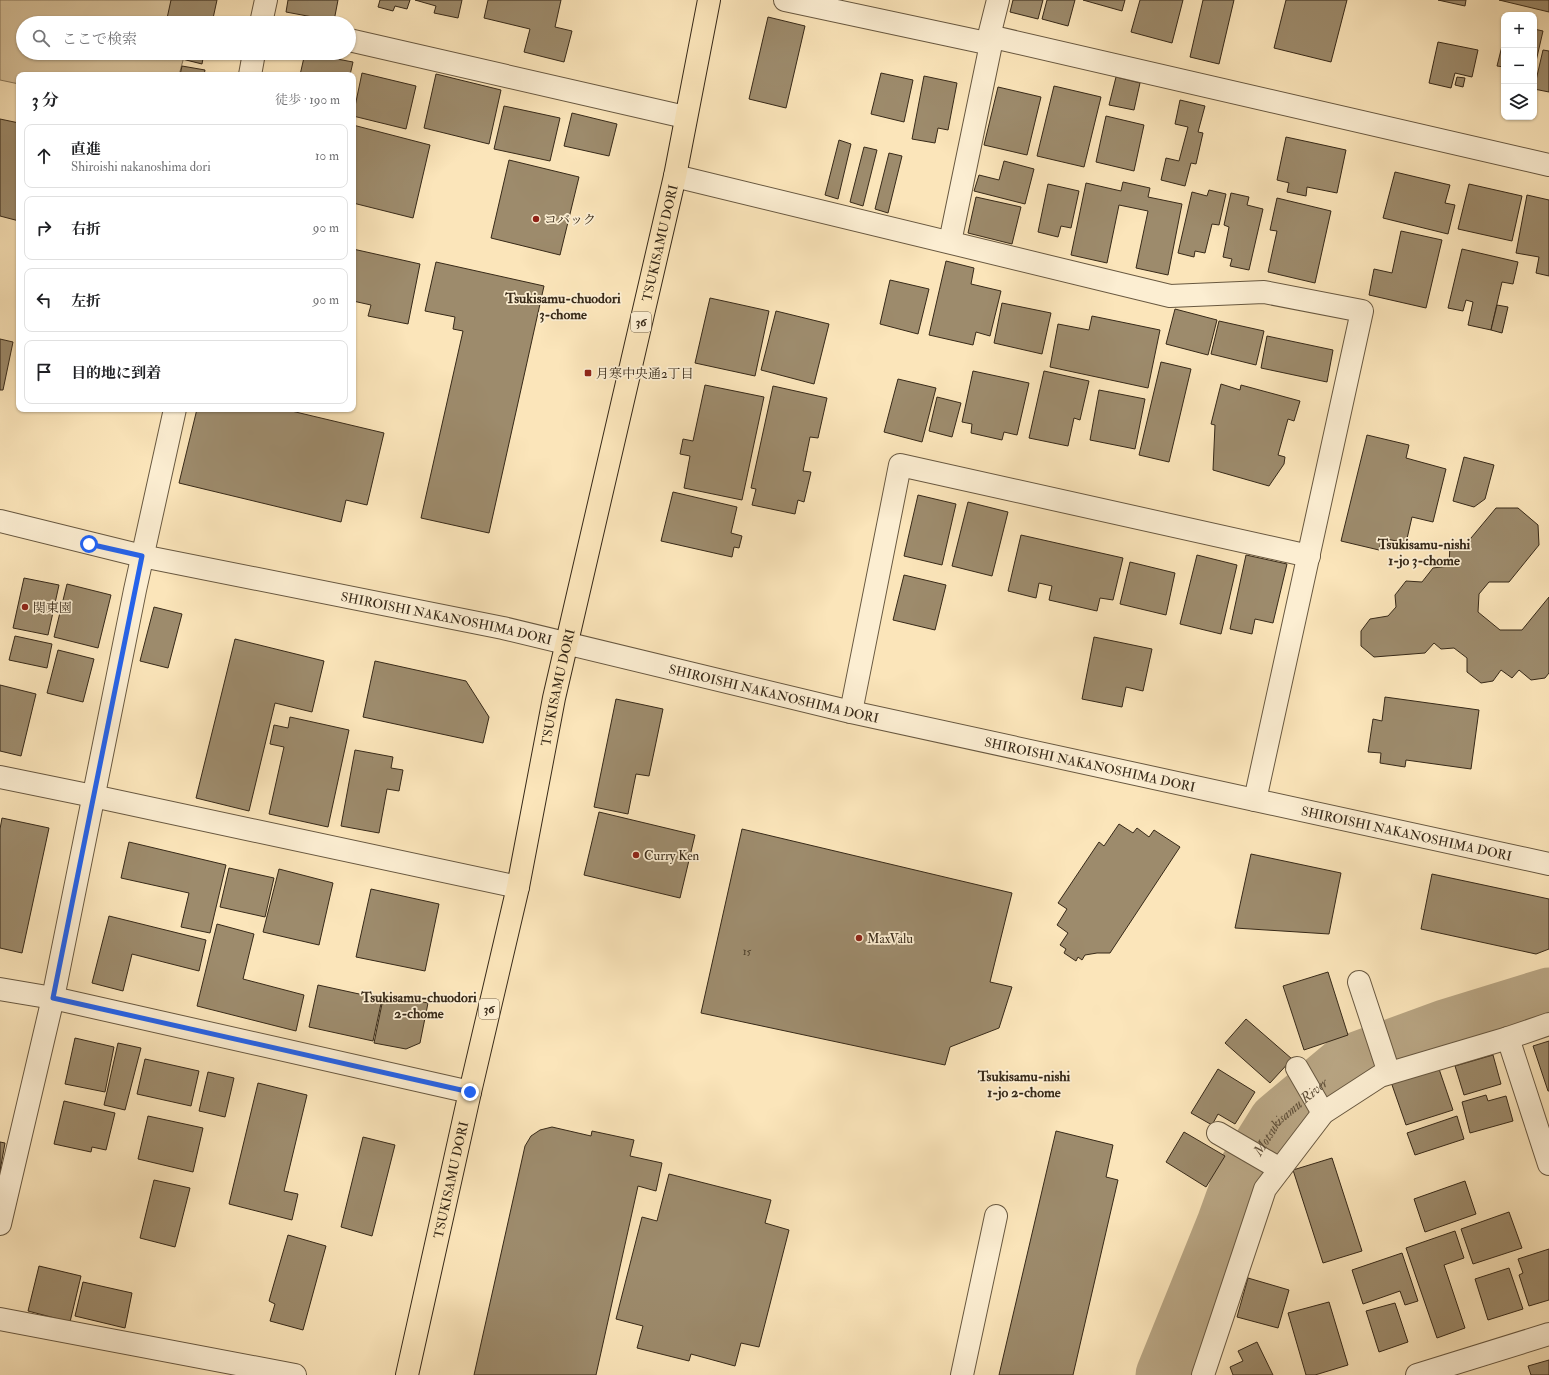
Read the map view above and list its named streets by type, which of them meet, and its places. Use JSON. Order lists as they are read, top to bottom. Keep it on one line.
{"streets":{"highway":["TSUKISAMU DORI","36"],"street":["SHIROISHI NAKANOSHIMA DORI"]},"crossings":[["TSUKISAMU DORI","SHIROISHI NAKANOSHIMA DORI"]],"districts":["Tsukisamu-chuodori 3-chome","Tsukisamu-nishi 1-jo 3-chome","Tsukisamu-chuodori 2-chome","Tsukisamu-nishi 1-jo 2-chome"],"water":["Motsukisamu River"],"places":{"other":["コバック","関東園","Curry Ken","MaxValu"],"transit":["月寒中央通2丁目"]},"house_numbers":["15"],"page":{"map_buttons":["+","−"],"search":"ここで検索","heading":["3 分","徒歩 · 190 m"],"list":[["直進","Shiroishi nakanoshima dori","10 m"],["右折","90 m"],["左折","90 m"],"目的地に到着"]}}
